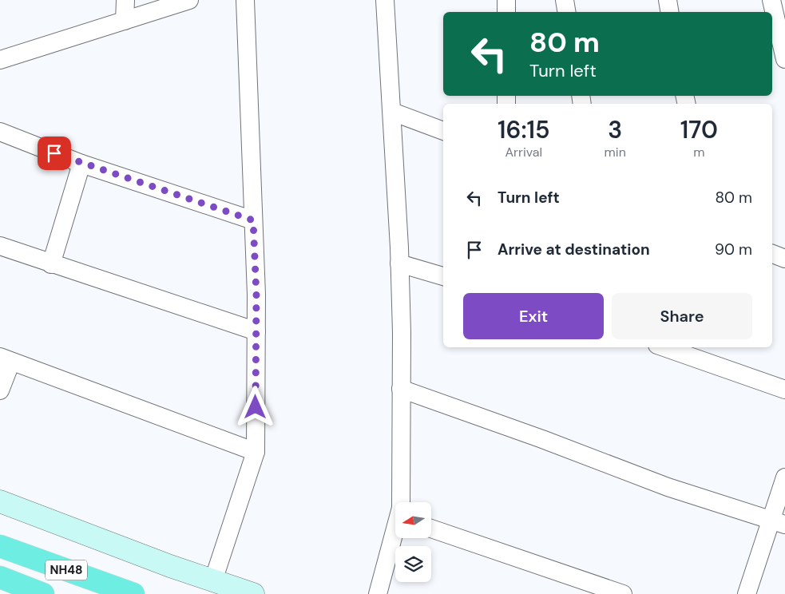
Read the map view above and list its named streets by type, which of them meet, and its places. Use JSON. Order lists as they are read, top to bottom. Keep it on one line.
{"streets":{"highway":["NH48"]},"north":"left","page":{"turn":["80 m","Turn left"],"eta":["16:15","Arrival","3","min","170","m"],"list":[{"name":"Turn left","value":"80 m"},{"name":"Arrive at destination","value":"90 m"}],"buttons":["Exit","Share"]}}
